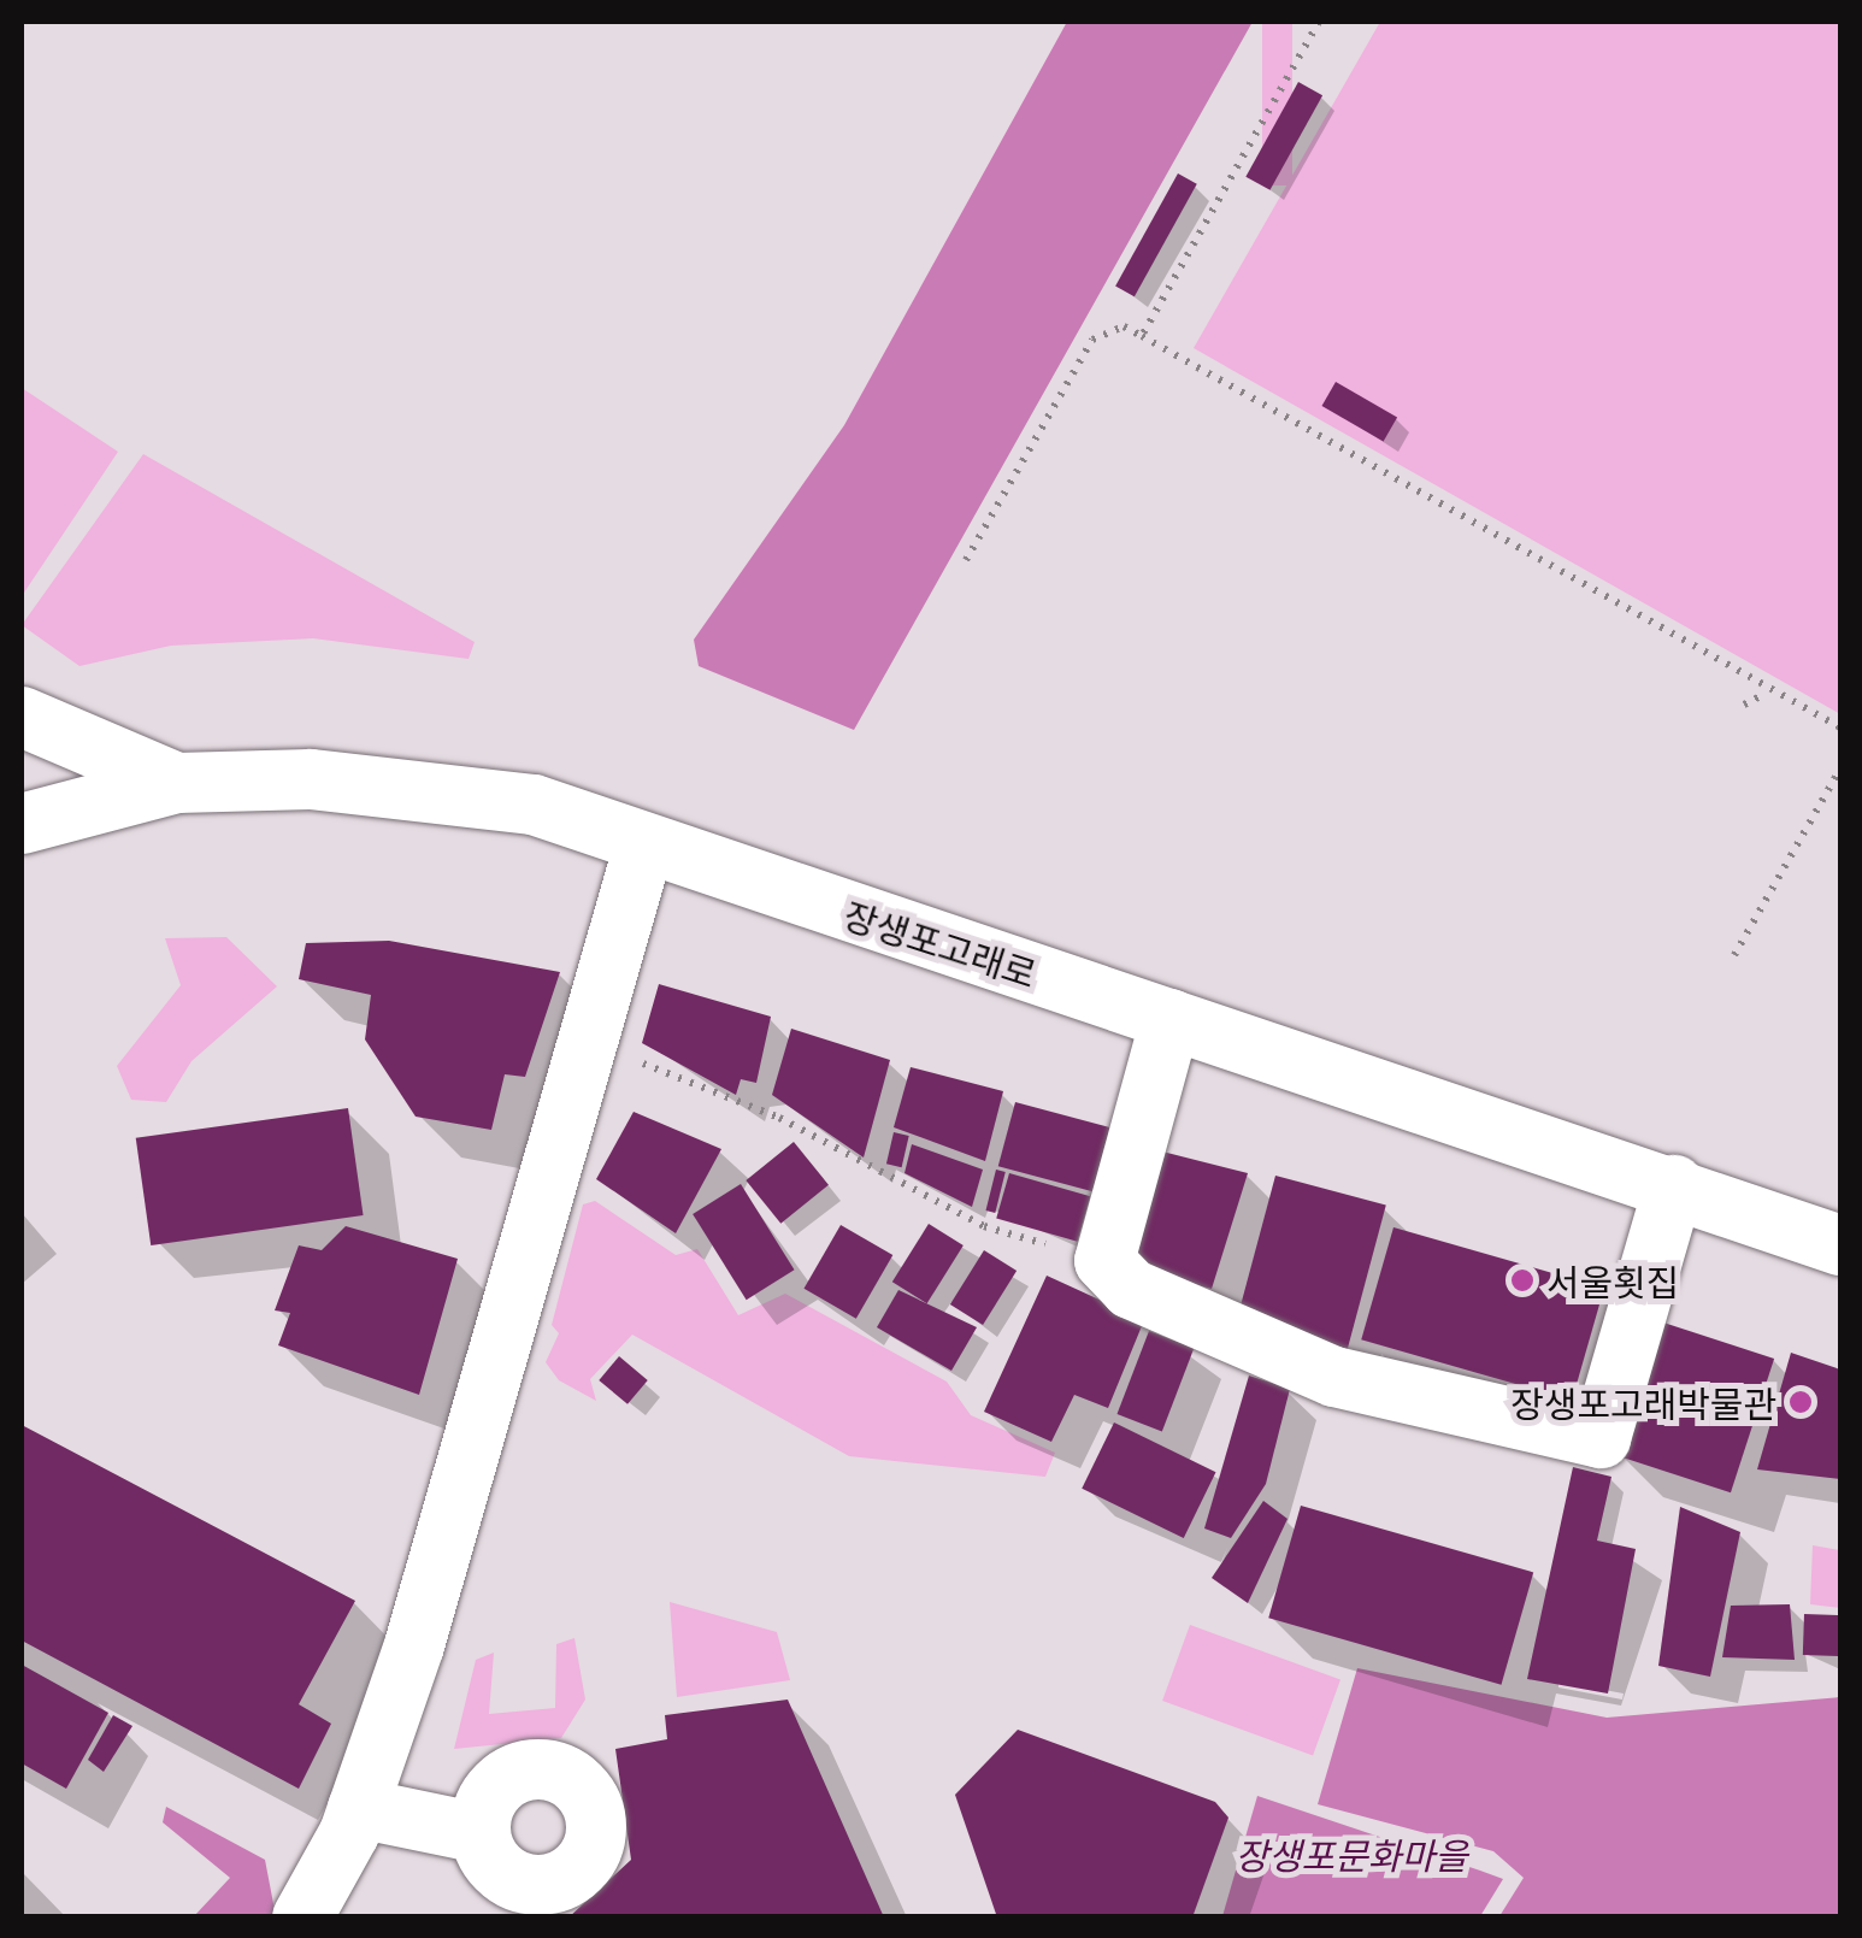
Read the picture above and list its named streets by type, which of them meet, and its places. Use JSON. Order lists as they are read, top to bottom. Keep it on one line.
{"streets":{"street":["장생포고래로"]},"parks":["장생포문화마을"],"places":["서울횟집","장생포고래박물관"]}
